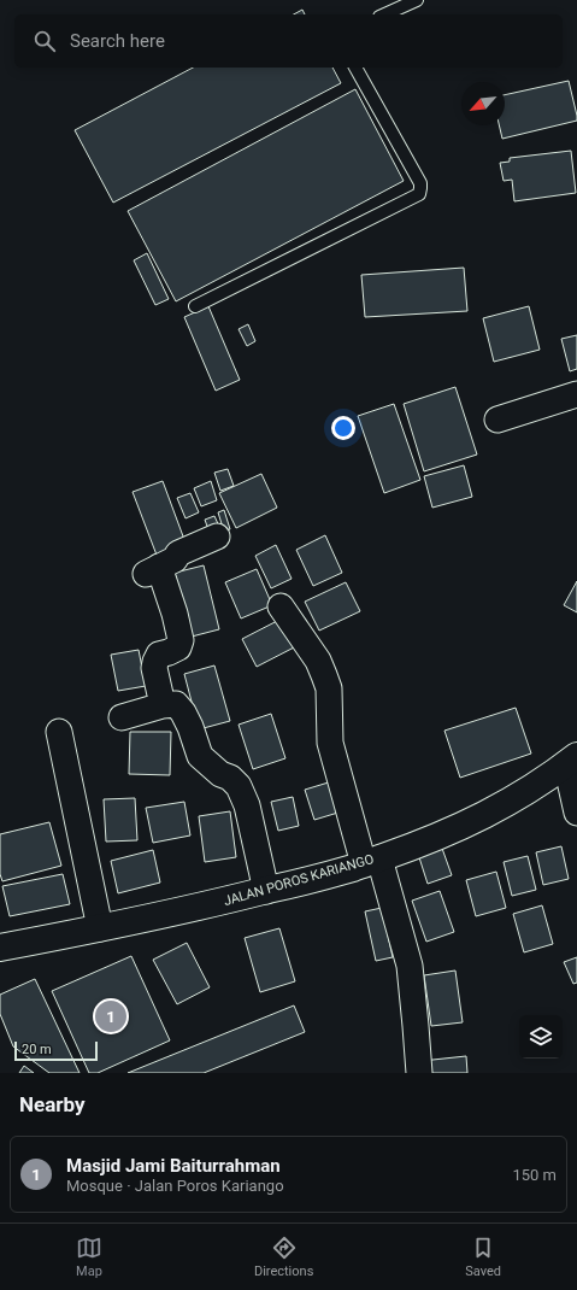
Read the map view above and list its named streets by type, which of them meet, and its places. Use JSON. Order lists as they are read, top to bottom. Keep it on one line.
{"streets":{"main road":["JALAN POROS KARIANGO"]},"scale_bar":"20 m","north":"bottom left","page":{"search":"Search here","pins":"1","scale":"20 m","heading":"Nearby","list":[{"mark":"1","name":"Masjid Jami Baiturrahman","note":"Mosque · Jalan Poros Kariango","value":"150 m"}],"nav":["Map","Directions","Saved"]}}
